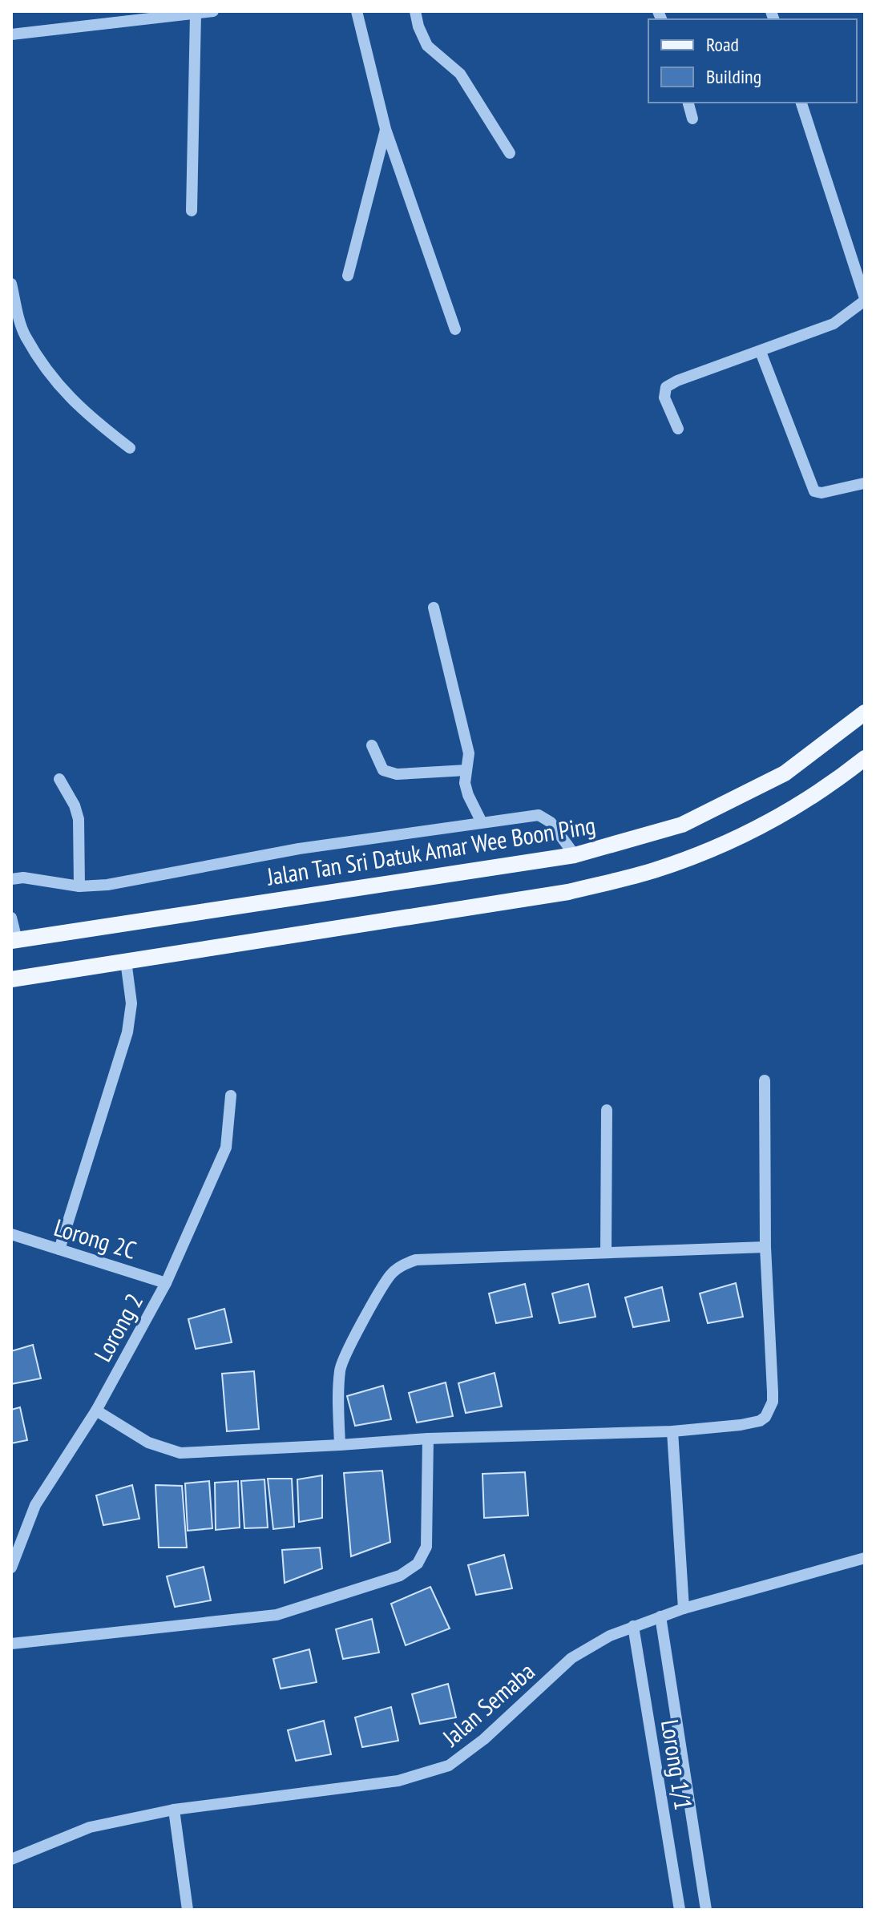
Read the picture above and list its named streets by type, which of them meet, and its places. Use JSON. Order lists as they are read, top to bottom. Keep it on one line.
{"streets":{"main road":["Jalan Tan Sri Datuk Amar Wee Boon Ping"],"street":["Lorong 2C","Lorong 2","Jalan Semaba","Lorong 1/1"]},"crossings":[["Lorong 2C","Lorong 2"],["Jalan Semaba","Lorong 1/1"]],"legend":["Road","Building"]}
